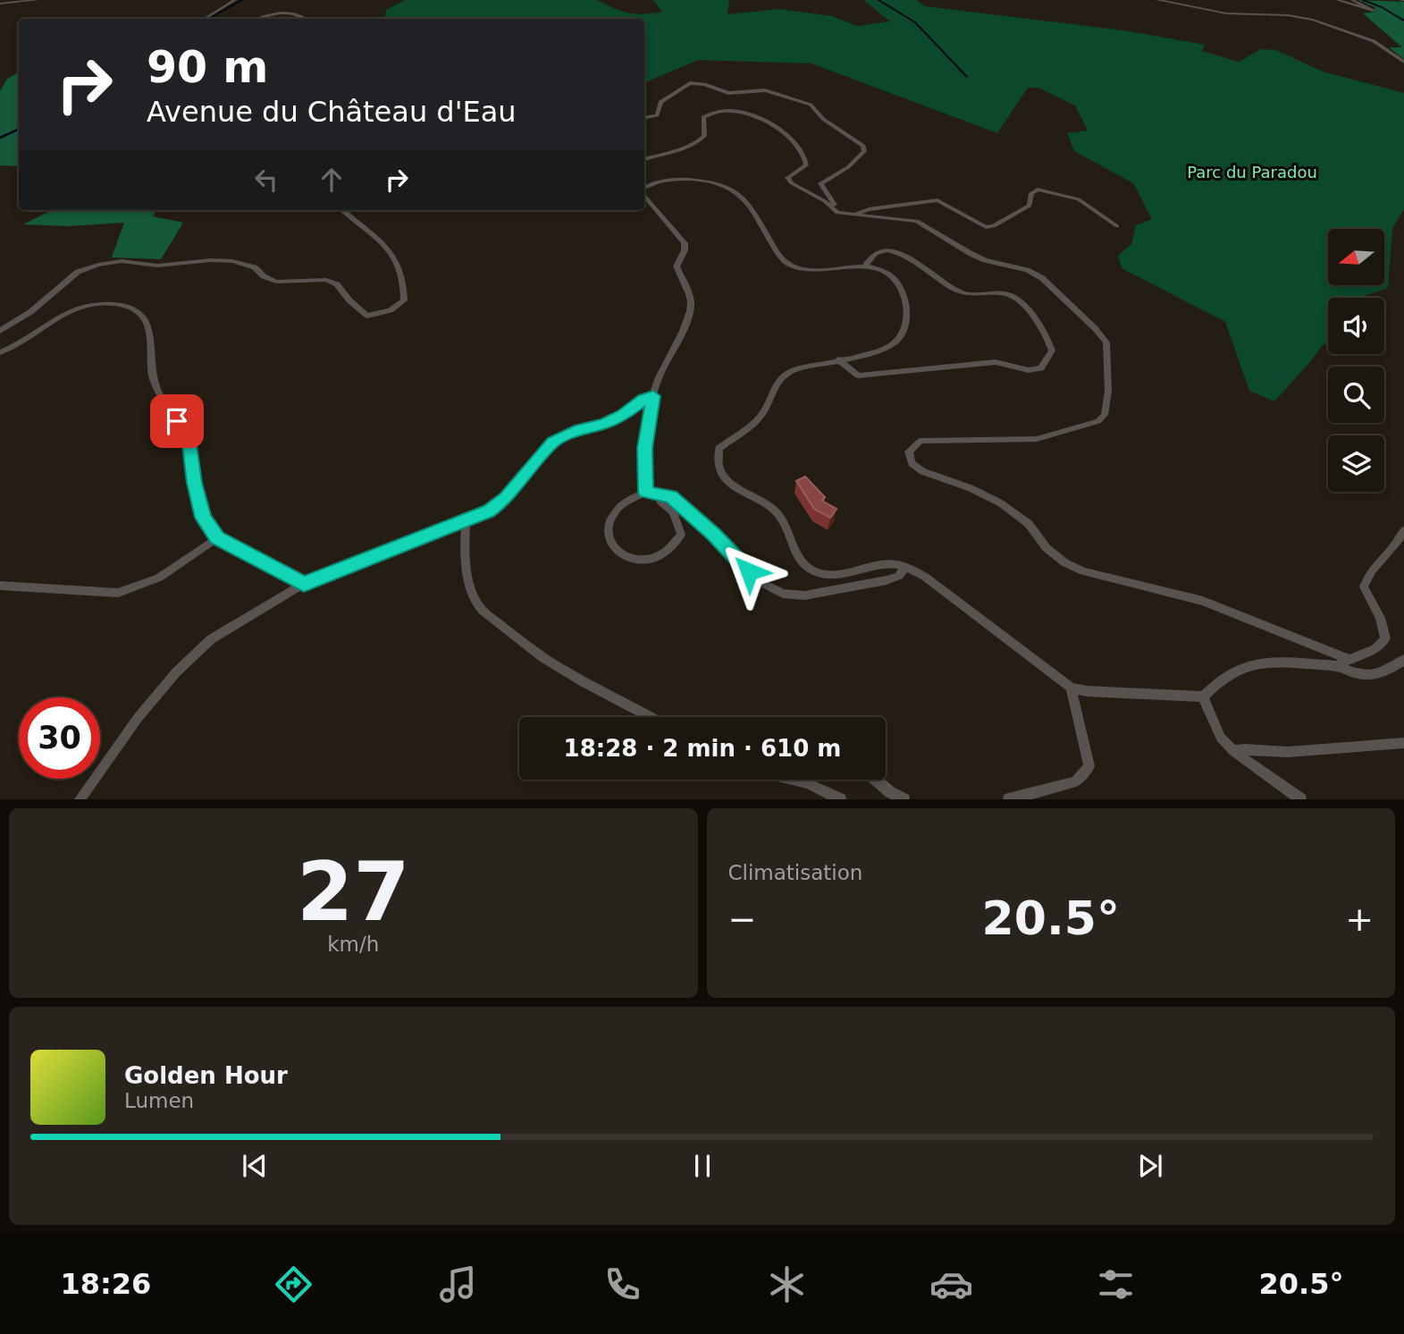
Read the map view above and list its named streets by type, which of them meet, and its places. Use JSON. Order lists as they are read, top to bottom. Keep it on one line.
{"parks":["Parc du Paradou"],"north":"left","page":{"turn":["90 m","Avenue du Château d'Eau"],"limit":"30","trip":"18:28 · 2 min · 610 m","tile":[["27","km/h"],"Climatisation"],"heat":["−","20.5°","+"],"song":["Golden Hour","Lumen"],"tabs":["18:26","20.5°"]}}
